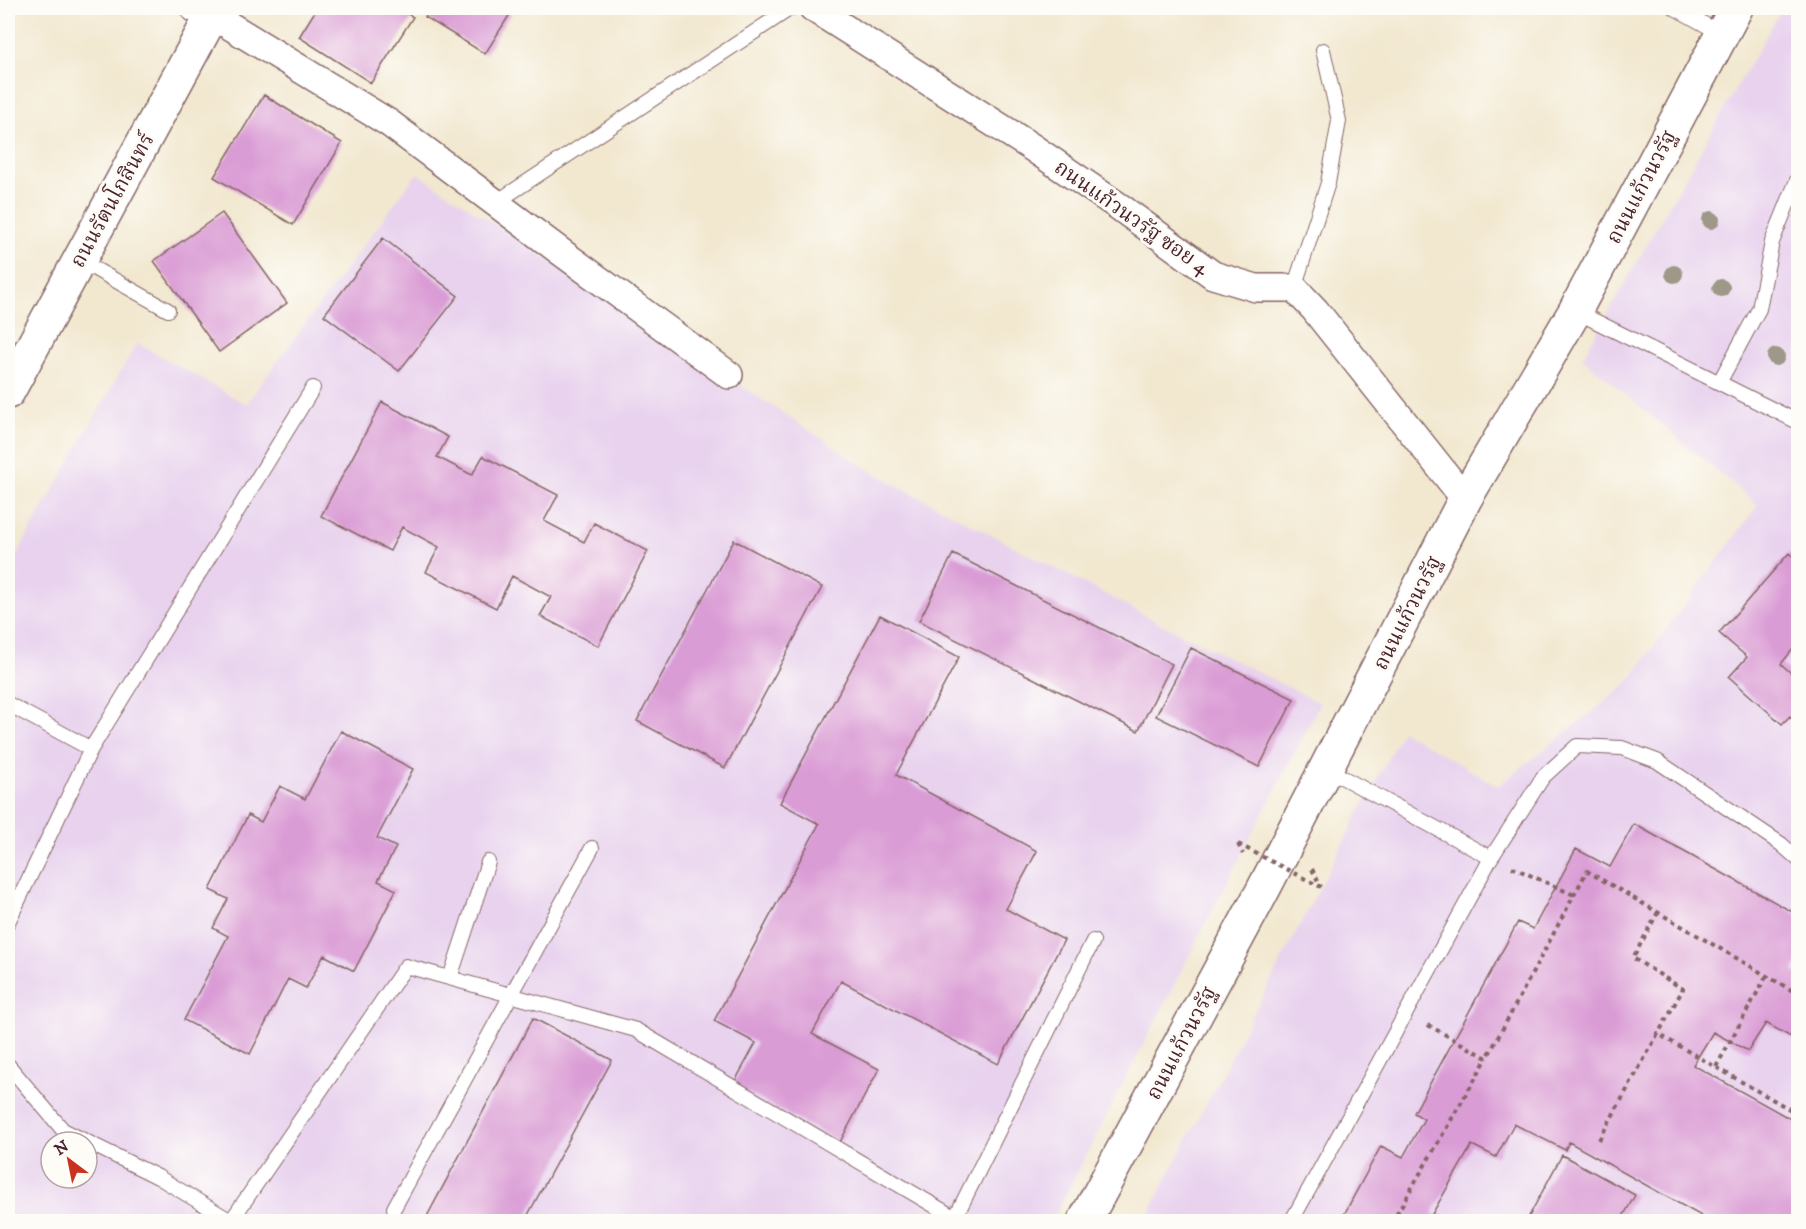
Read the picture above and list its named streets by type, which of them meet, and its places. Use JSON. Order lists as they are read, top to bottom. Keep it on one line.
{"streets":{"street":["ถนนแก้วนวรัฐ","ถนนรัตนโกสินทร์","ถนนแก้วนวรัฐ ซอย 4"]},"north":"top left"}
